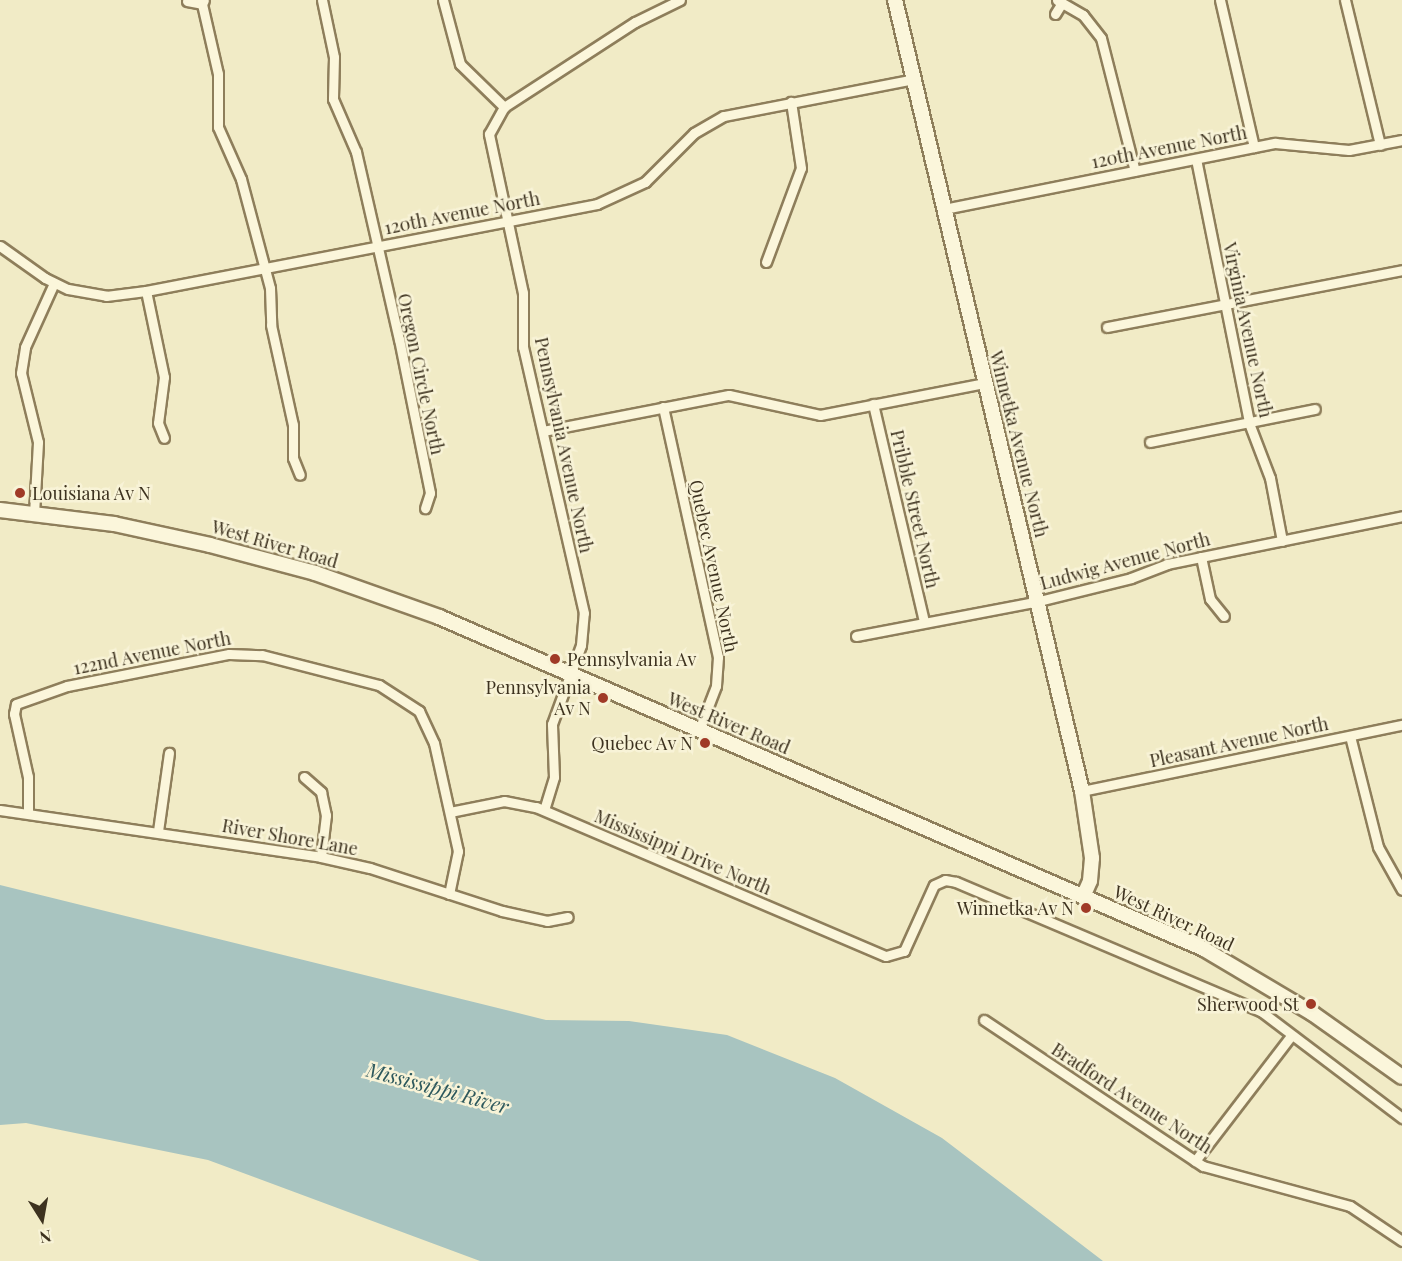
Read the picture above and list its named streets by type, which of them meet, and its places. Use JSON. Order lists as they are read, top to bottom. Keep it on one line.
{"streets":{"main road":["Winnetka Avenue North","West River Road"],"street":["120th Avenue North","Virginia Avenue North","Oregon Circle North","Pennsylvania Avenue North","Pribble Street North","Ludwig Avenue North","Quebec Avenue North","122nd Avenue North","Pleasant Avenue North","River Shore Lane","Mississippi Drive North","Bradford Avenue North"]},"crossings":[["120th Avenue North","Virginia Avenue North"],["120th Avenue North","Oregon Circle North"],["120th Avenue North","Winnetka Avenue North"],["120th Avenue North","Pennsylvania Avenue North"],["Virginia Avenue North","Ludwig Avenue North"],["Winnetka Avenue North","West River Road"],["Winnetka Avenue North","Ludwig Avenue North"],["Winnetka Avenue North","Pleasant Avenue North"],["Pennsylvania Avenue North","West River Road"],["Pennsylvania Avenue North","Mississippi Drive North"],["Pribble Street North","Ludwig Avenue North"],["West River Road","Quebec Avenue North"],["122nd Avenue North","River Shore Lane"],["122nd Avenue North","Mississippi Drive North"]],"water":["Mississippi River"],"places":["Louisiana Av N","Pennsylvania Av","Pennsylvania Av N","Quebec Av N","Winnetka Av N","Sherwood St"],"north":"bottom"}
